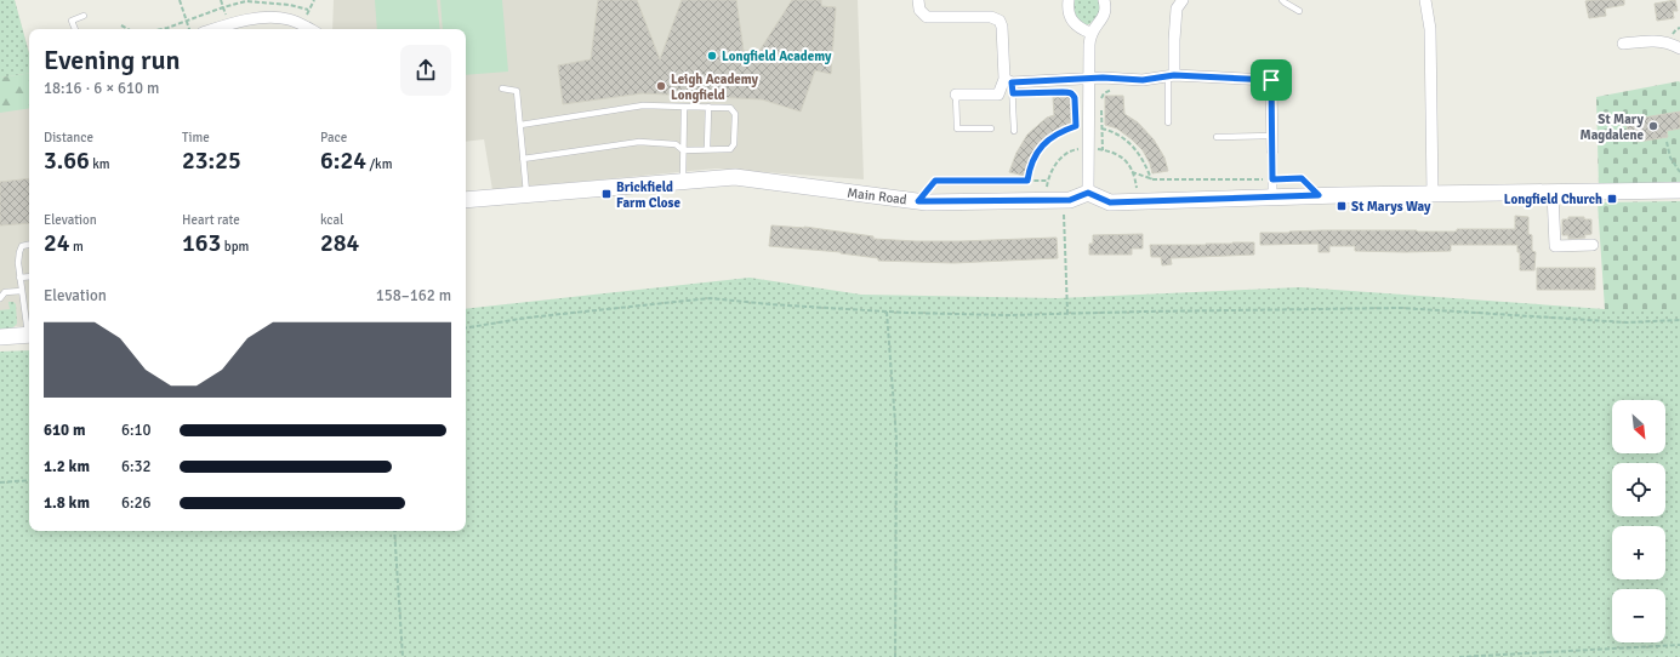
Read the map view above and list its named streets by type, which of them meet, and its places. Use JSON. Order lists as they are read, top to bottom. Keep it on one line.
{"streets":{"main road":["Main Road"]},"places":{"other":["Longfield Academy","Leigh Academy Longfield","St Mary Magdalene"],"transit":["Brickfield Farm Close","Longfield Church","St Marys Way"]},"north":"bottom right","page":{"heading":["Evening run","18:16 · 6 × 610 m"],"stats":[["Distance","3.66 km"],["Time","23:25"],["Pace","6:24 /km"],["Elevation","24 m"],["Heart rate","163 bpm"],["kcal","284"]],"chart":["Elevation","158–162 m"],"map_buttons":["+","−"],"list":[{"name":"610 m","note":"6:10"},{"name":"1.2 km","note":"6:32"},{"name":"1.8 km","note":"6:26"}]}}
